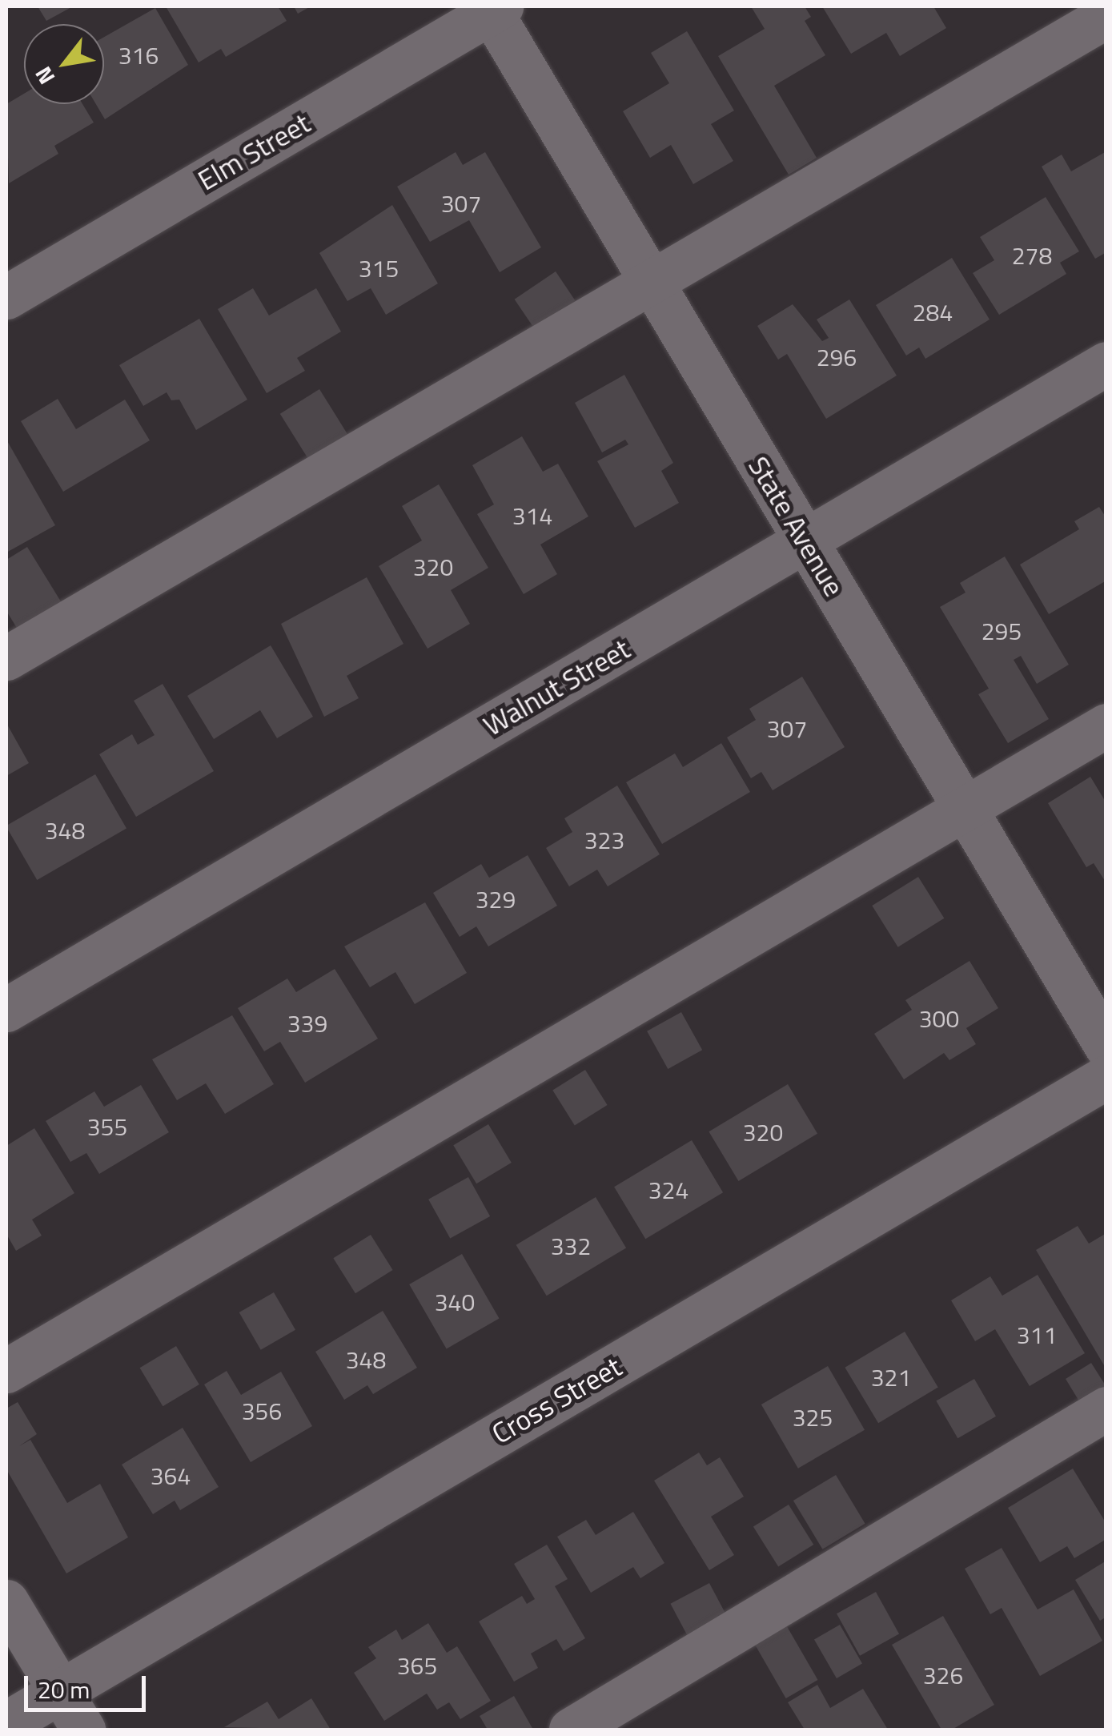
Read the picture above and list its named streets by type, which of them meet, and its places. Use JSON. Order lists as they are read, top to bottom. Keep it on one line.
{"streets":{"street":["Elm Street","State Avenue","Walnut Street","Cross Street"]},"crossings":[["Elm Street","State Avenue"],["State Avenue","Walnut Street"]],"house_numbers":["316","307","278","315","284","296","314","320","295","307","348","323","329","300","339","355","320","324","332","340","311","348","321","356","325","364","365","326"],"scale_bar":"20 m","north":"bottom left"}
